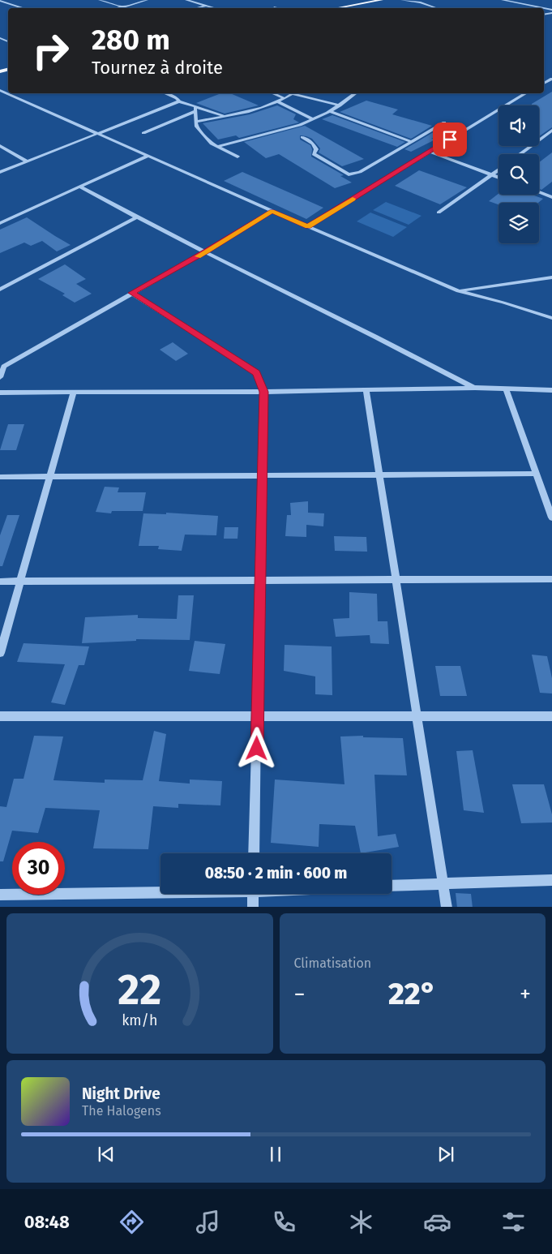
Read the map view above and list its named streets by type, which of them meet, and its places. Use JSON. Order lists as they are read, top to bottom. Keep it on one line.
{"page":{"turn":["280 m","Tournez à droite"],"limit":"30","trip":"08:50 · 2 min · 600 m","tile":"Climatisation","heat":["−","22°","+"],"song":["Night Drive","The Halogens"],"tabs":"08:48","gauge":["22","km/h"]}}
